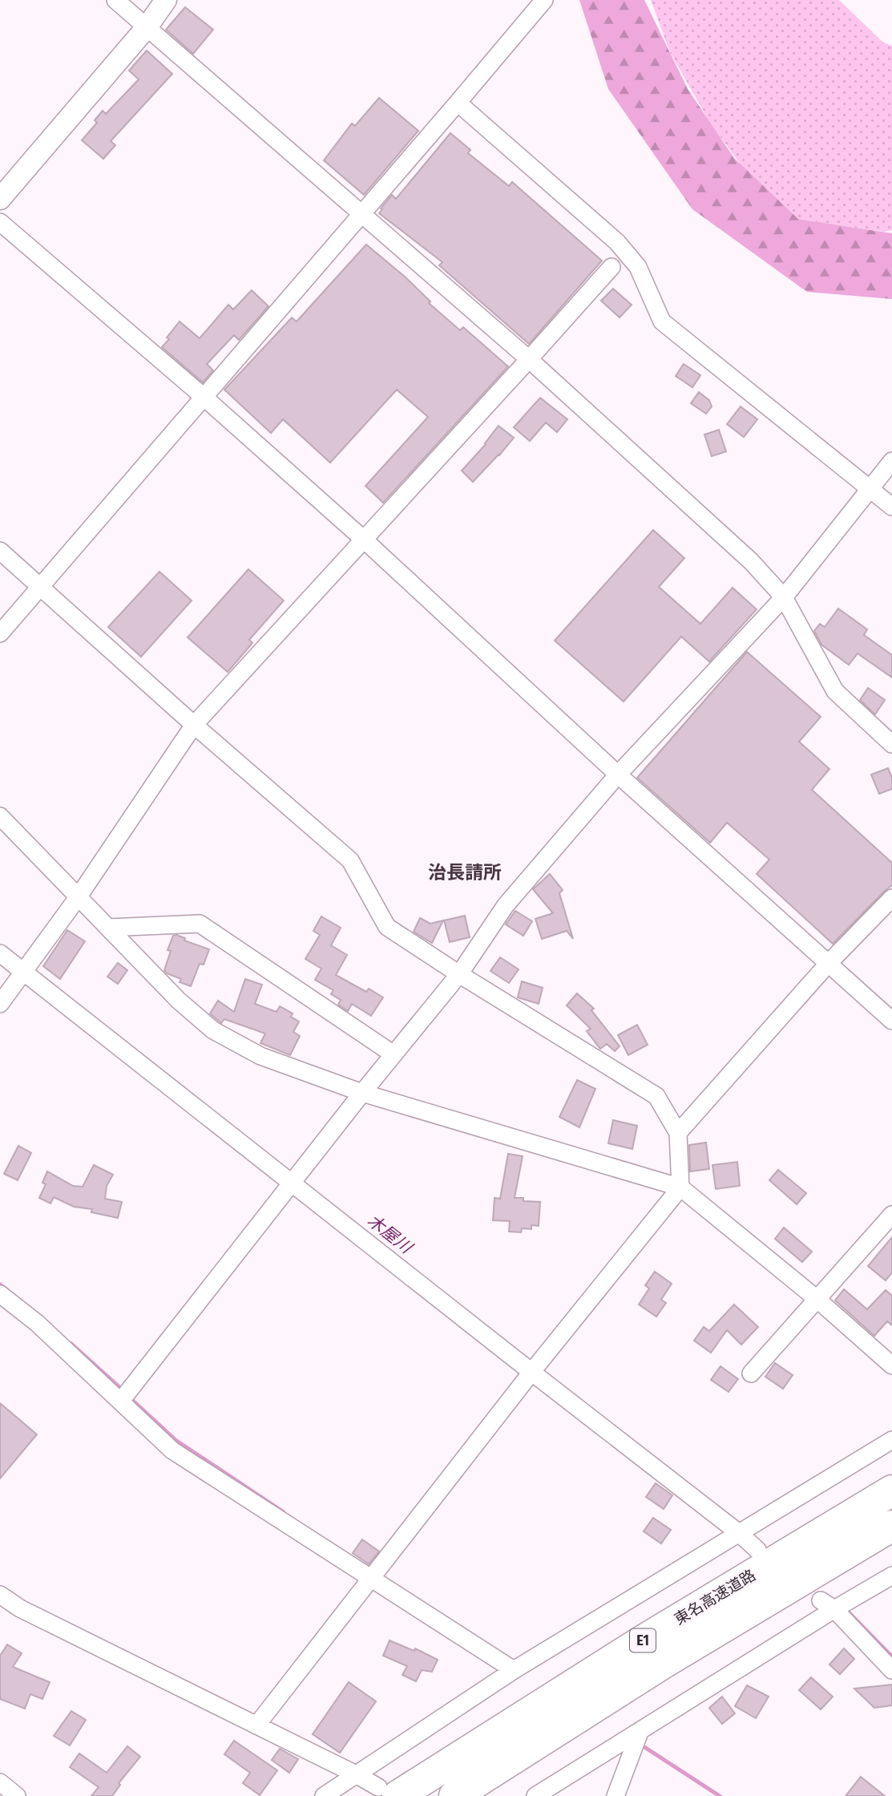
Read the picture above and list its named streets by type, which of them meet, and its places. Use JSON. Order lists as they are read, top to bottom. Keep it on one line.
{"streets":{"highway":["東名高速道路","E1"]},"districts":["治長請所"],"water":["木屋川"]}
